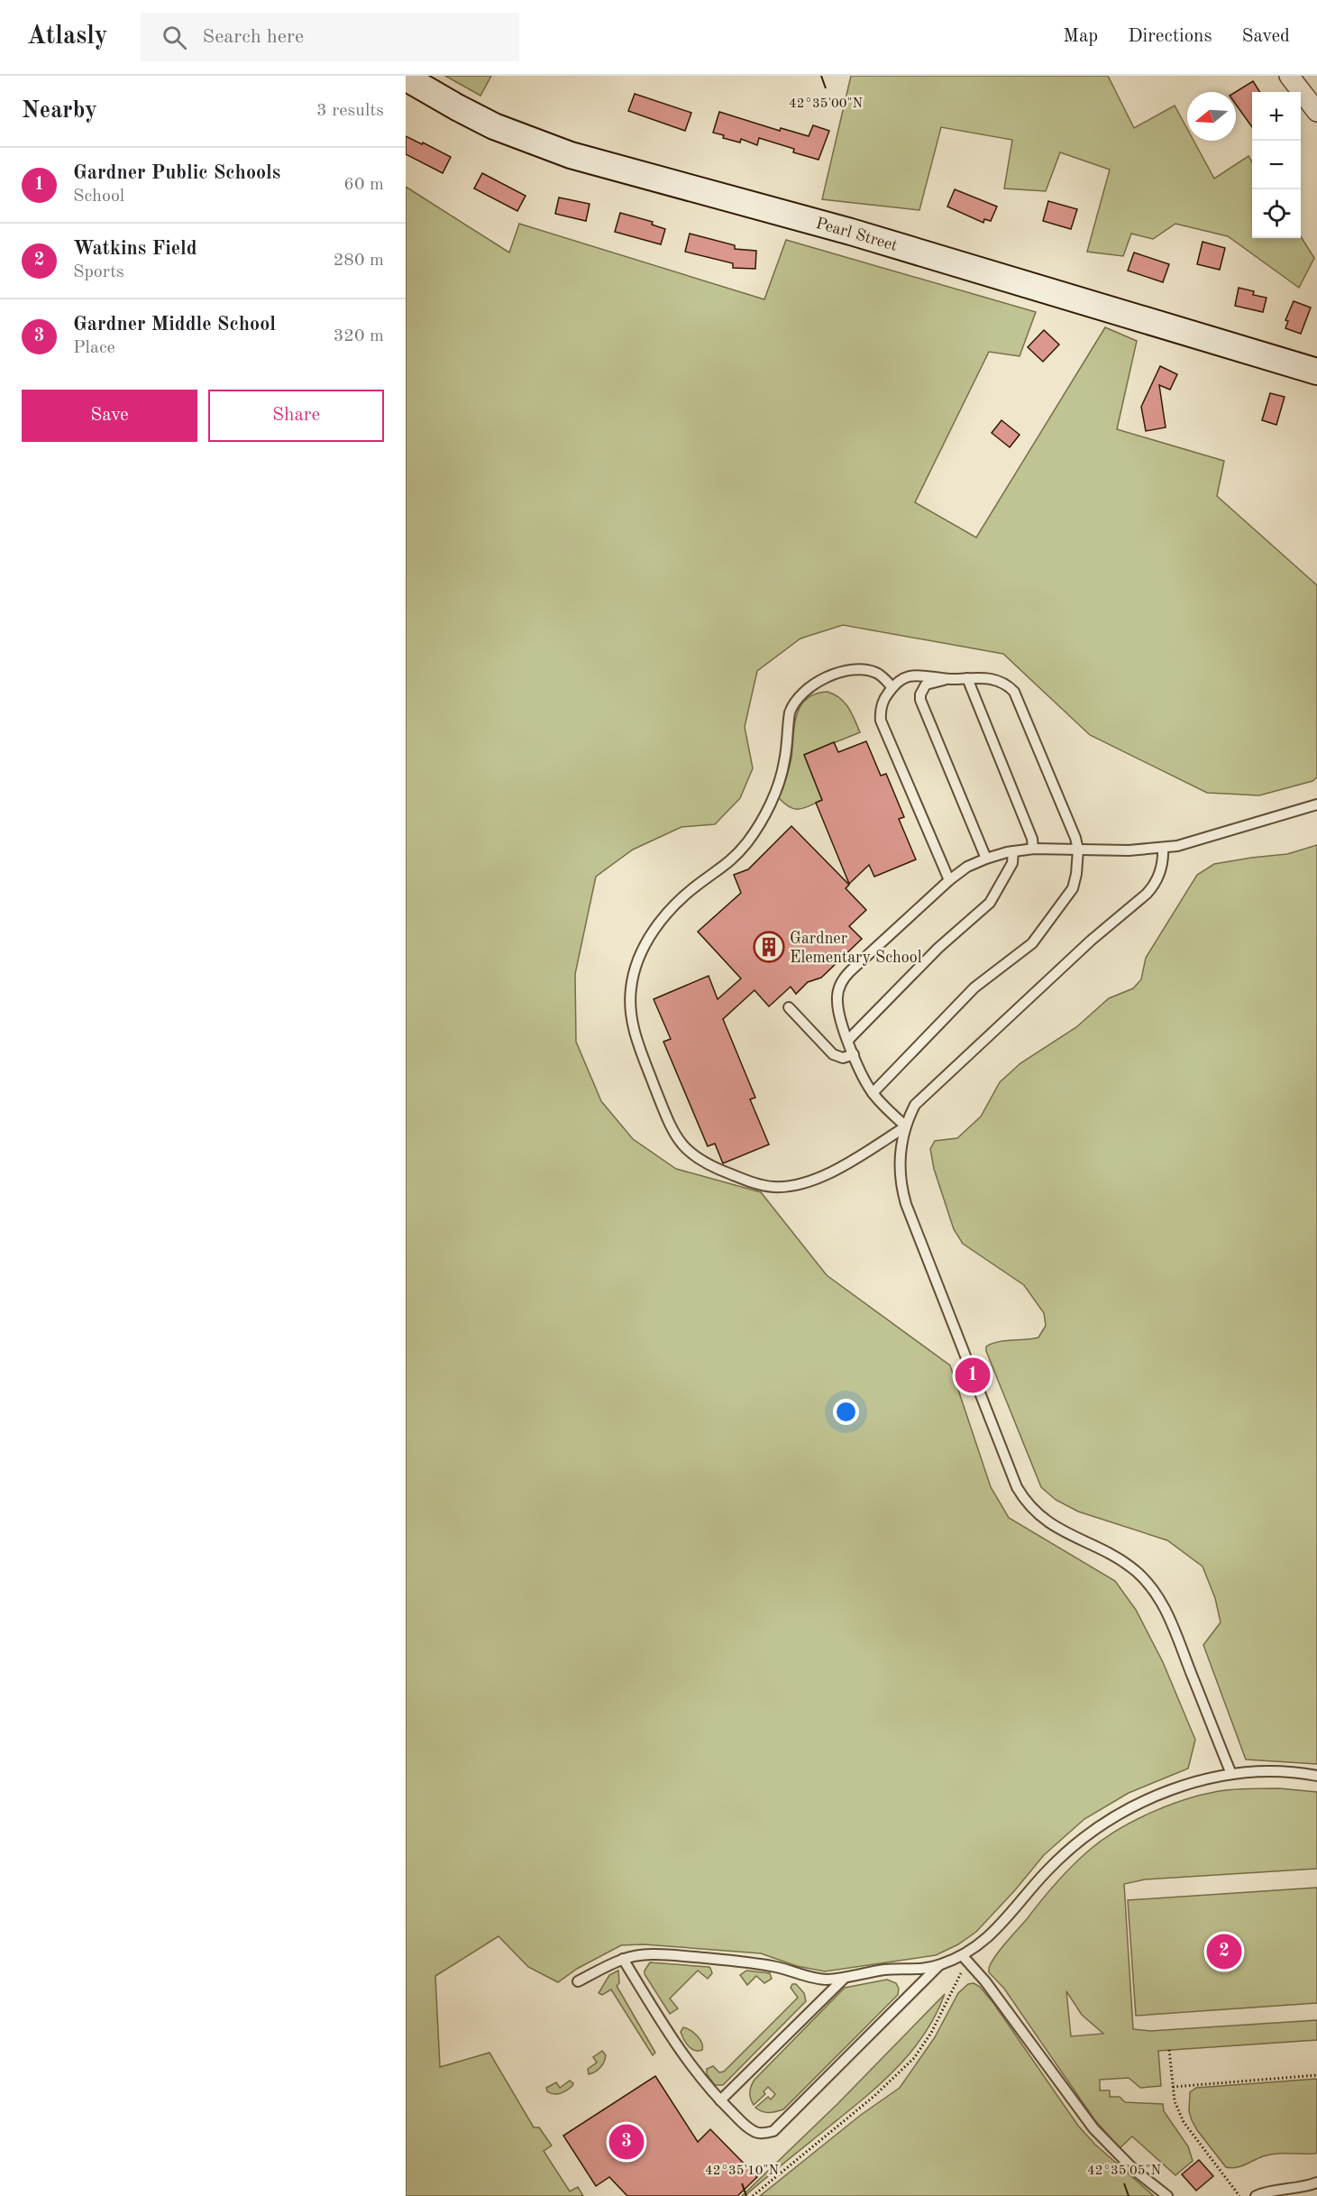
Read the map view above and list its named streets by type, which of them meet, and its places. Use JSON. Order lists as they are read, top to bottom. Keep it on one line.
{"streets":{"main road":["Pearl Street"]},"places":{"building":["Gardner Elementary School"]},"north":"left","page":{"header":"Atlasly","search":"Search here","nav":["Map","Directions","Saved"],"heading":["Nearby","3 results"],"map_buttons":["+","−"],"list":[{"mark":"1","name":"Gardner Public Schools","note":"School","value":"60 m"},{"mark":"2","name":"Watkins Field","note":"Sports","value":"280 m"},{"mark":"3","name":"Gardner Middle School","note":"Place","value":"320 m"}],"buttons":["Save","Share"],"pins":["1","2","3"]},"coordinates":["42°35'00\"N","42°35'10\"N","42°35'05\"N"]}
